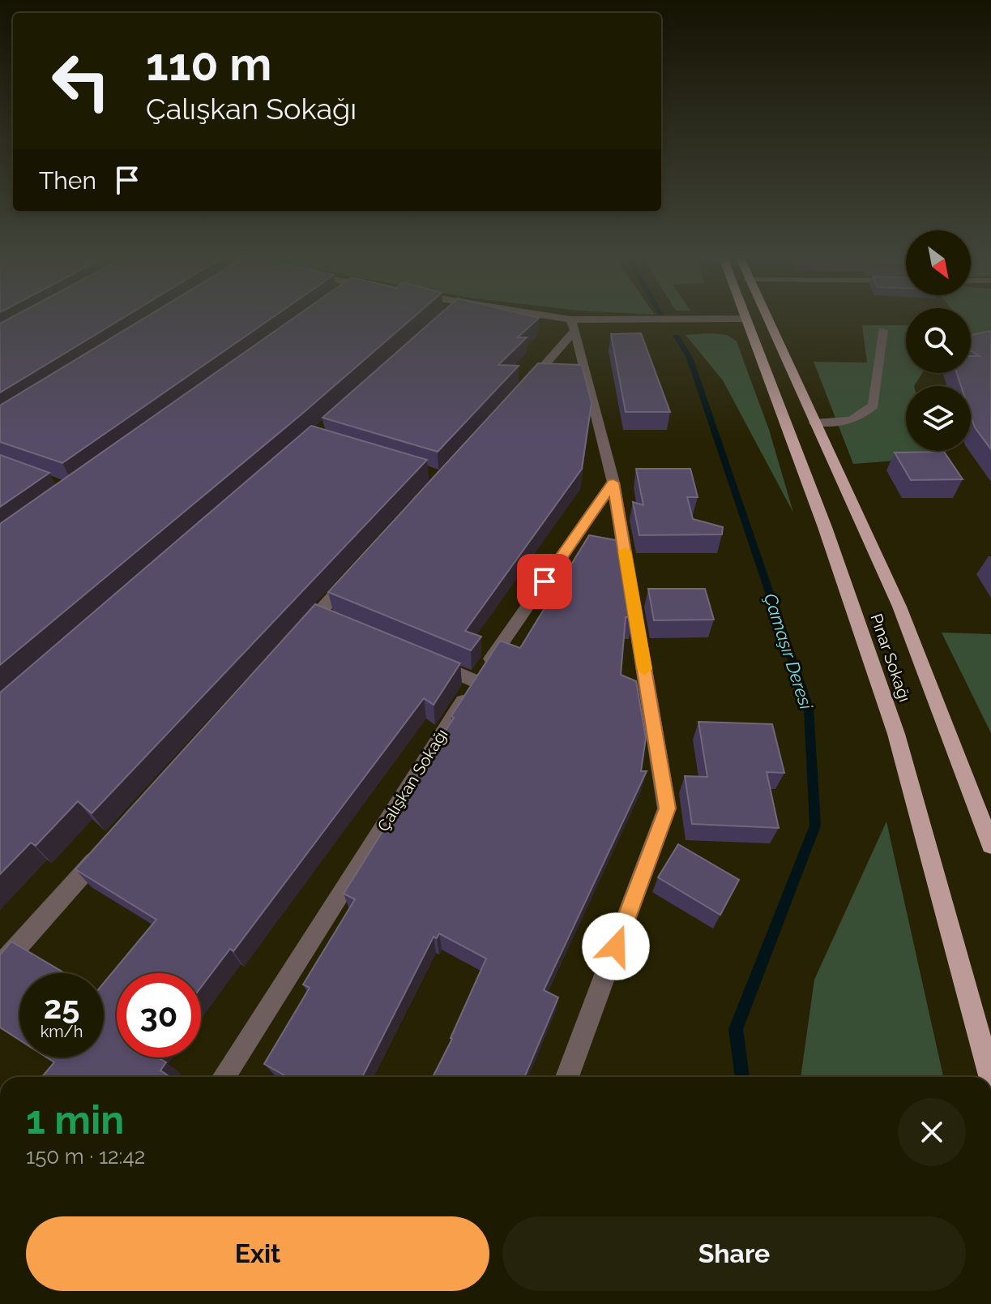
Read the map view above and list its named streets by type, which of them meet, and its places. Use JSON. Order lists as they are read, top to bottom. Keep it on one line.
{"streets":{"main road":["Pınar Sokağı"],"street":["Çalışkan Sokağı"]},"water":["Çamaşır Deresi"],"north":"bottom right","page":{"turn":["110 m","Çalışkan Sokağı"],"then":"Then","speed":"25 km/h","limit":"30","heading":["1 min","150 m · 12:42"],"buttons":["Exit","Share"]}}
